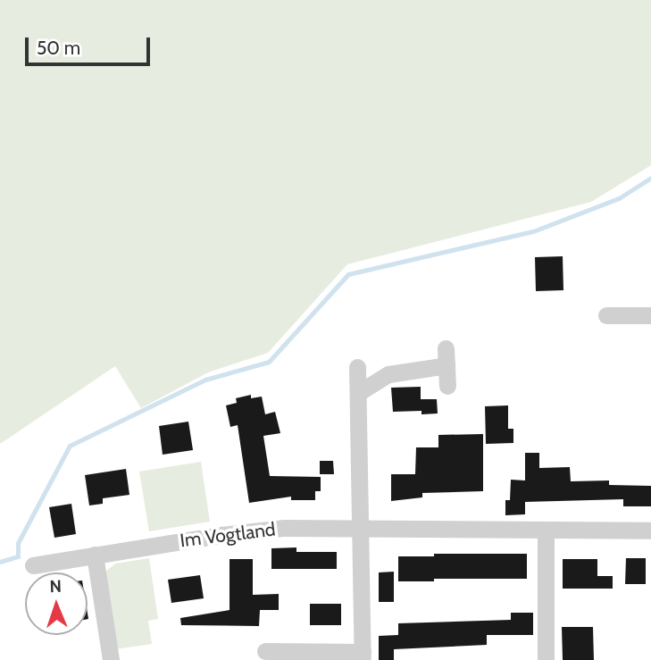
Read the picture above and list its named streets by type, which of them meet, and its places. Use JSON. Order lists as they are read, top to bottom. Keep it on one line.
{"streets":{"street":["Im Vogtland"]},"scale_bar":"50 m","north":"top"}
